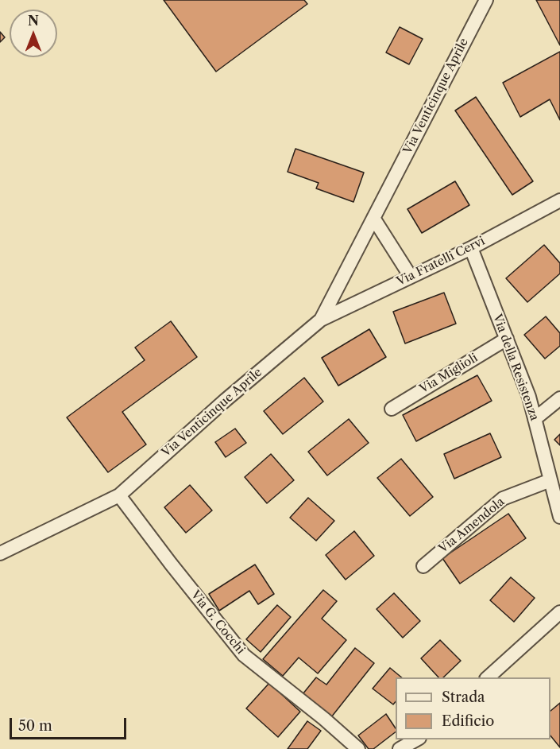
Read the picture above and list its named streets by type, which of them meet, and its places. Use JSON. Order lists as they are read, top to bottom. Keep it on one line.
{"streets":{"street":["Via Venticinque Aprile","Via Fratelli Cervi","Via della Resistenza","Via Miglioli","Via Amendola","Via G. Cocchi"]},"crossings":[["Via Venticinque Aprile","Via Fratelli Cervi"],["Via Venticinque Aprile","Via G. Cocchi"],["Via Fratelli Cervi","Via della Resistenza"],["Via della Resistenza","Via Miglioli"],["Via della Resistenza","Via Amendola"]],"legend":["Strada","Edificio"],"scale_bar":"50 m","north":"top"}
